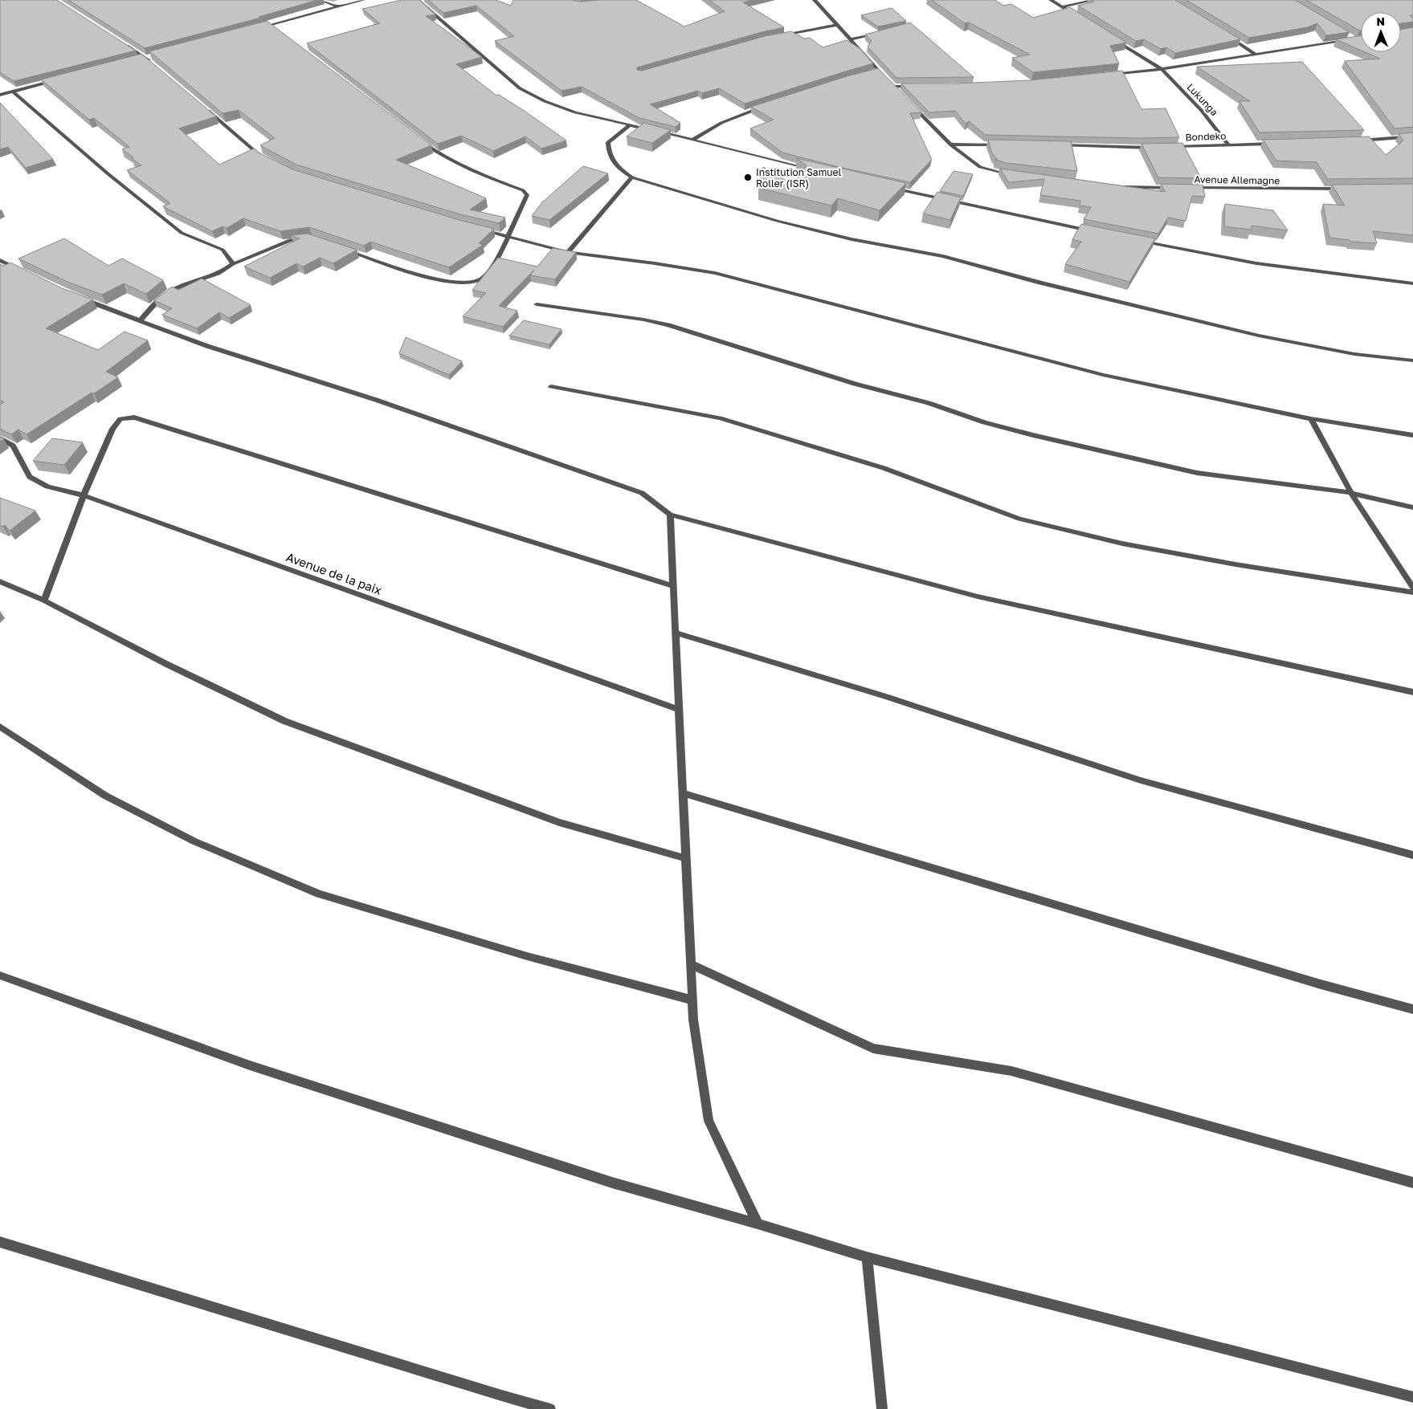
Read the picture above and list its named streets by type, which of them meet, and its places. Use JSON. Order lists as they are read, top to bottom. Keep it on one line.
{"streets":{"street":["Lukunga","Bondeko","Avenue Allemagne","Avenue de la paix"]},"crossings":[["Lukunga","Bondeko"]],"places":["Institution Samuel Roller (ISR)"],"north":"top"}
